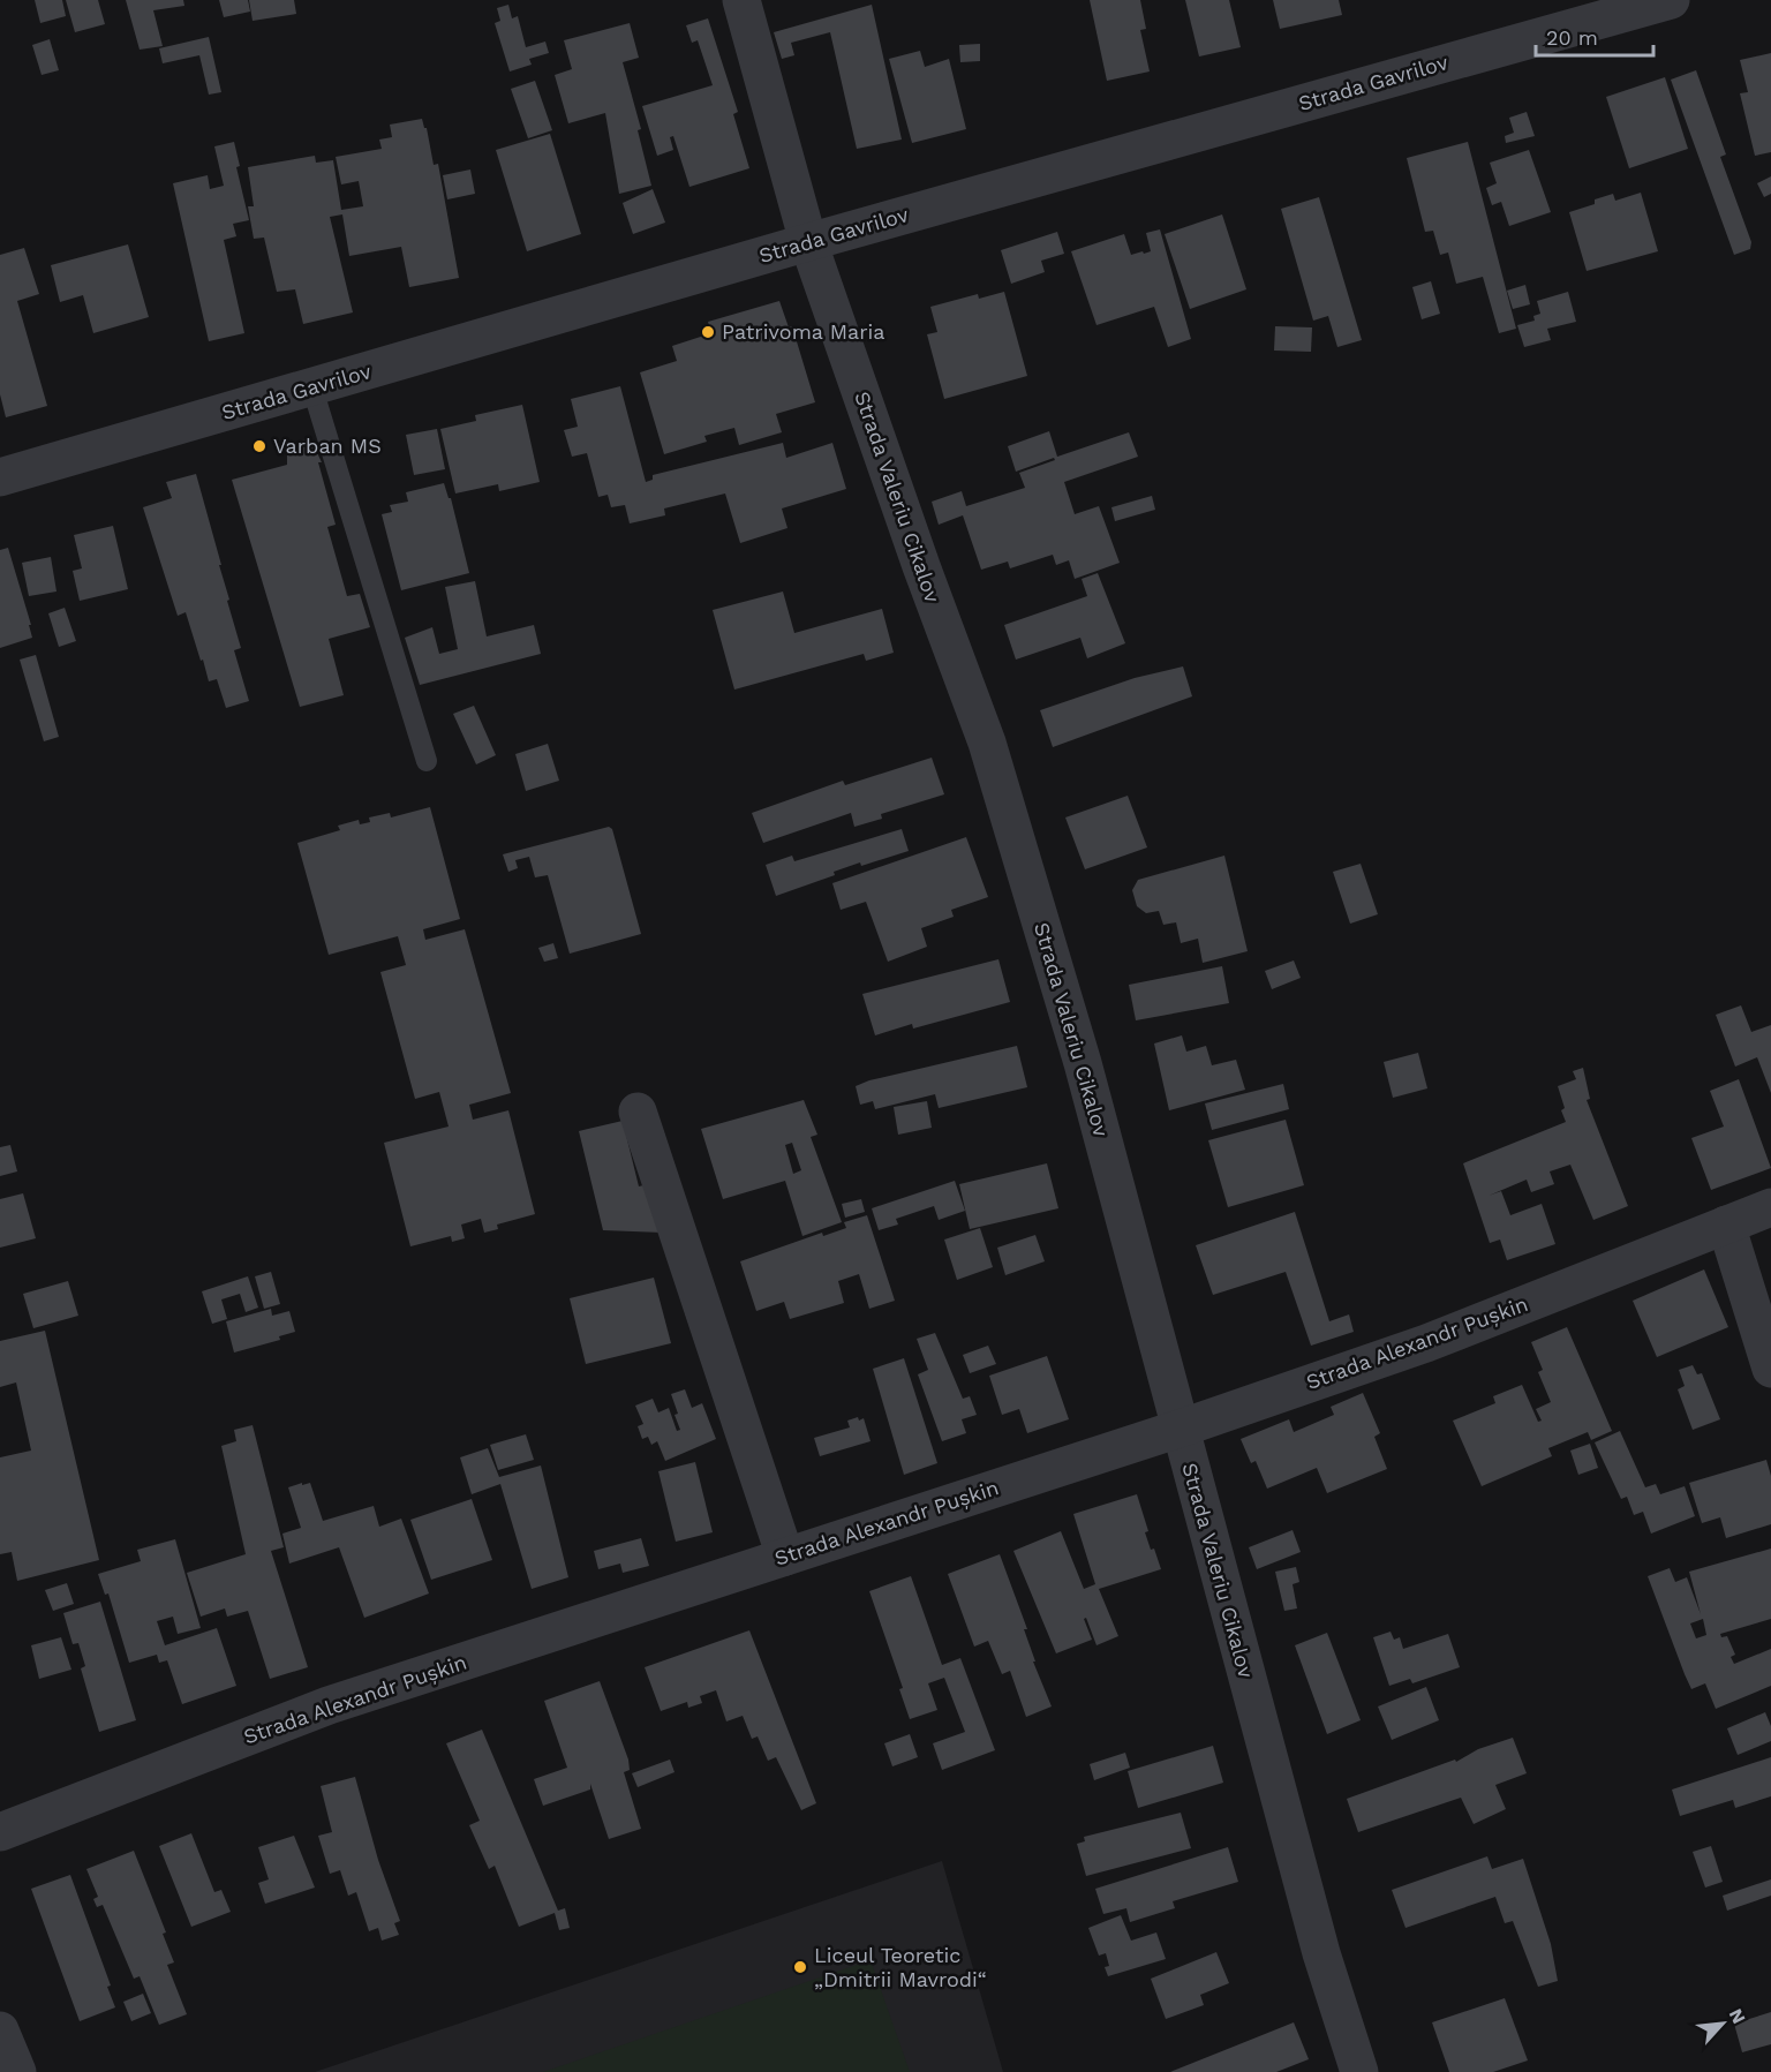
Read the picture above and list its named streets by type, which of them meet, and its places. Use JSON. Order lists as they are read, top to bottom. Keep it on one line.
{"streets":{"street":["Strada Gavrilov","Strada Valeriu Cikalov","Strada Alexandr Pușkin"]},"crossings":[["Strada Gavrilov","Strada Valeriu Cikalov"],["Strada Valeriu Cikalov","Strada Alexandr Pușkin"]],"places":["Patrivoma Maria","Varban MS","Liceul Teoretic „Dmitrii Mavrodi“"],"scale_bar":"20 m","north":"top right"}
